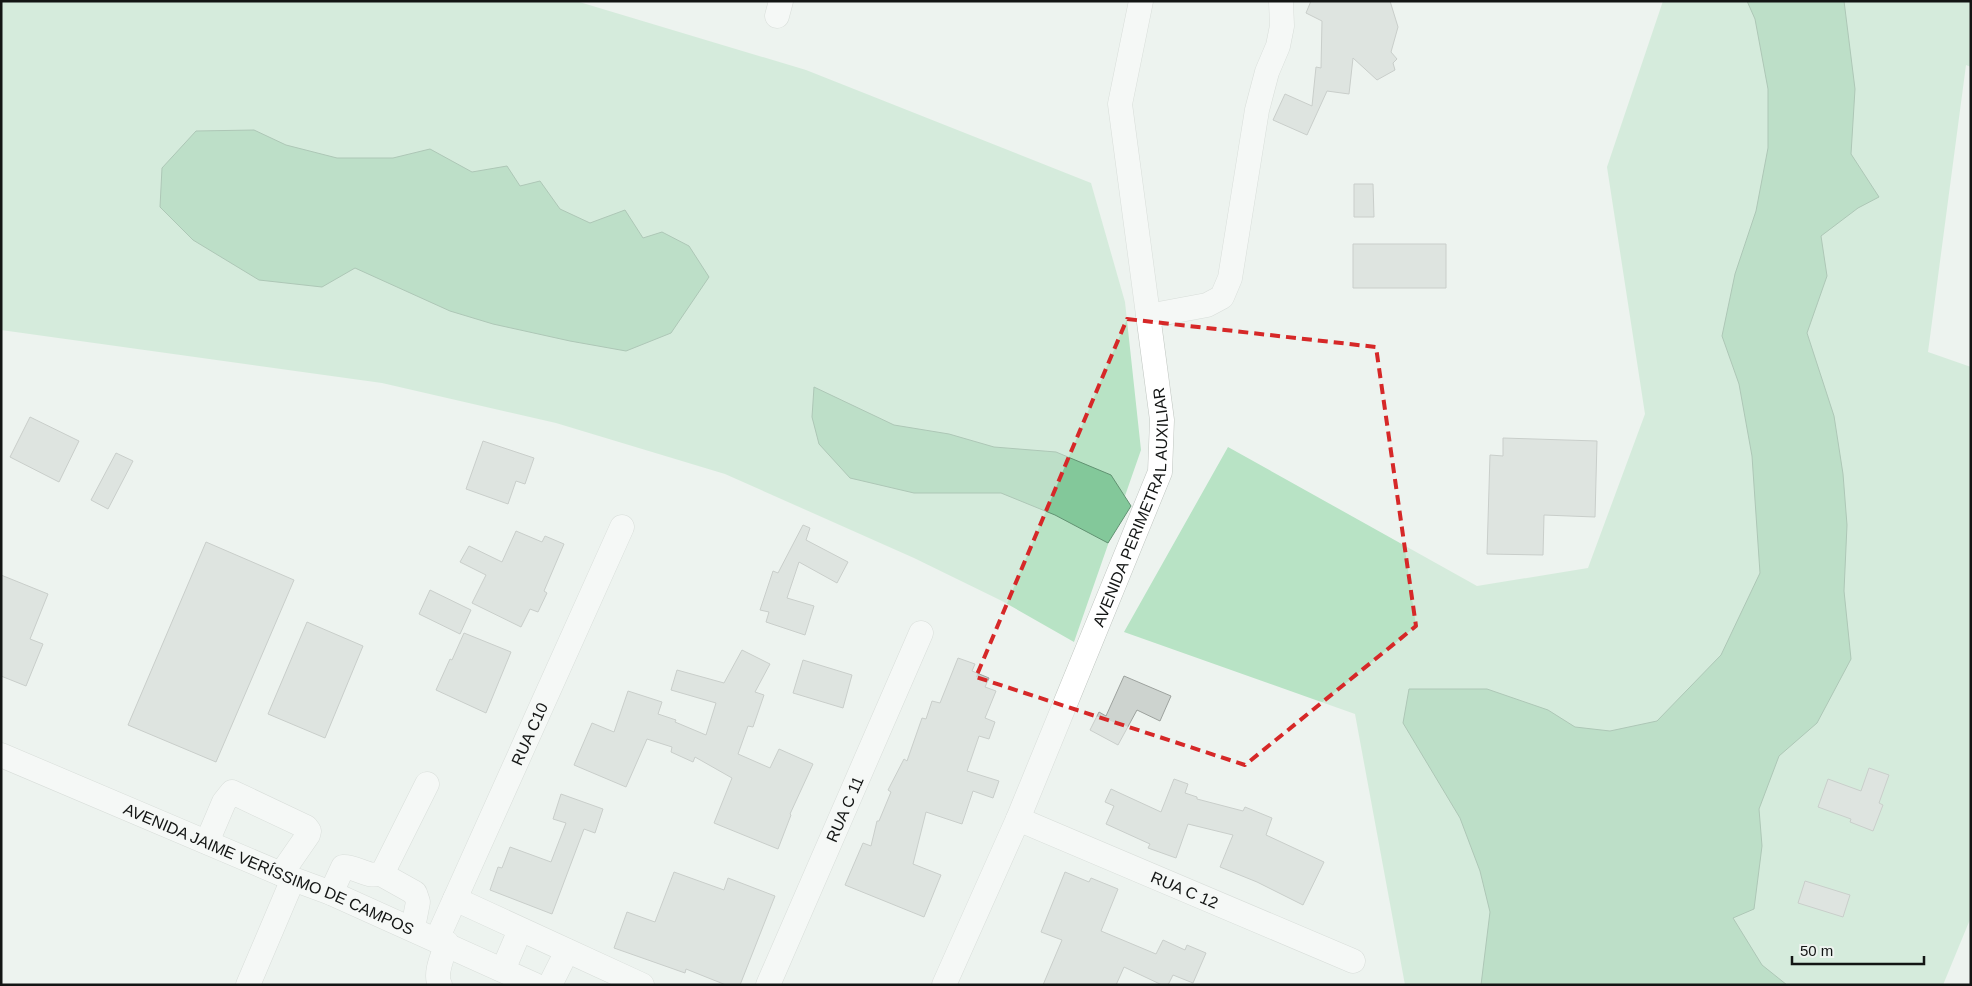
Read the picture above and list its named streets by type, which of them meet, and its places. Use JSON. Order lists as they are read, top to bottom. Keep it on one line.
{"streets":{"street":["AVENIDA PERIMETRAL AUXILIAR","RUA C10","RUA C 11","AVENIDA JAIME VERÍSSIMO DE CAMPOS","RUA C 12"]},"crossings":[["AVENIDA PERIMETRAL AUXILIAR","RUA C 12"],["RUA C10","AVENIDA JAIME VERÍSSIMO DE CAMPOS"]],"scale_bar":"50 m"}
